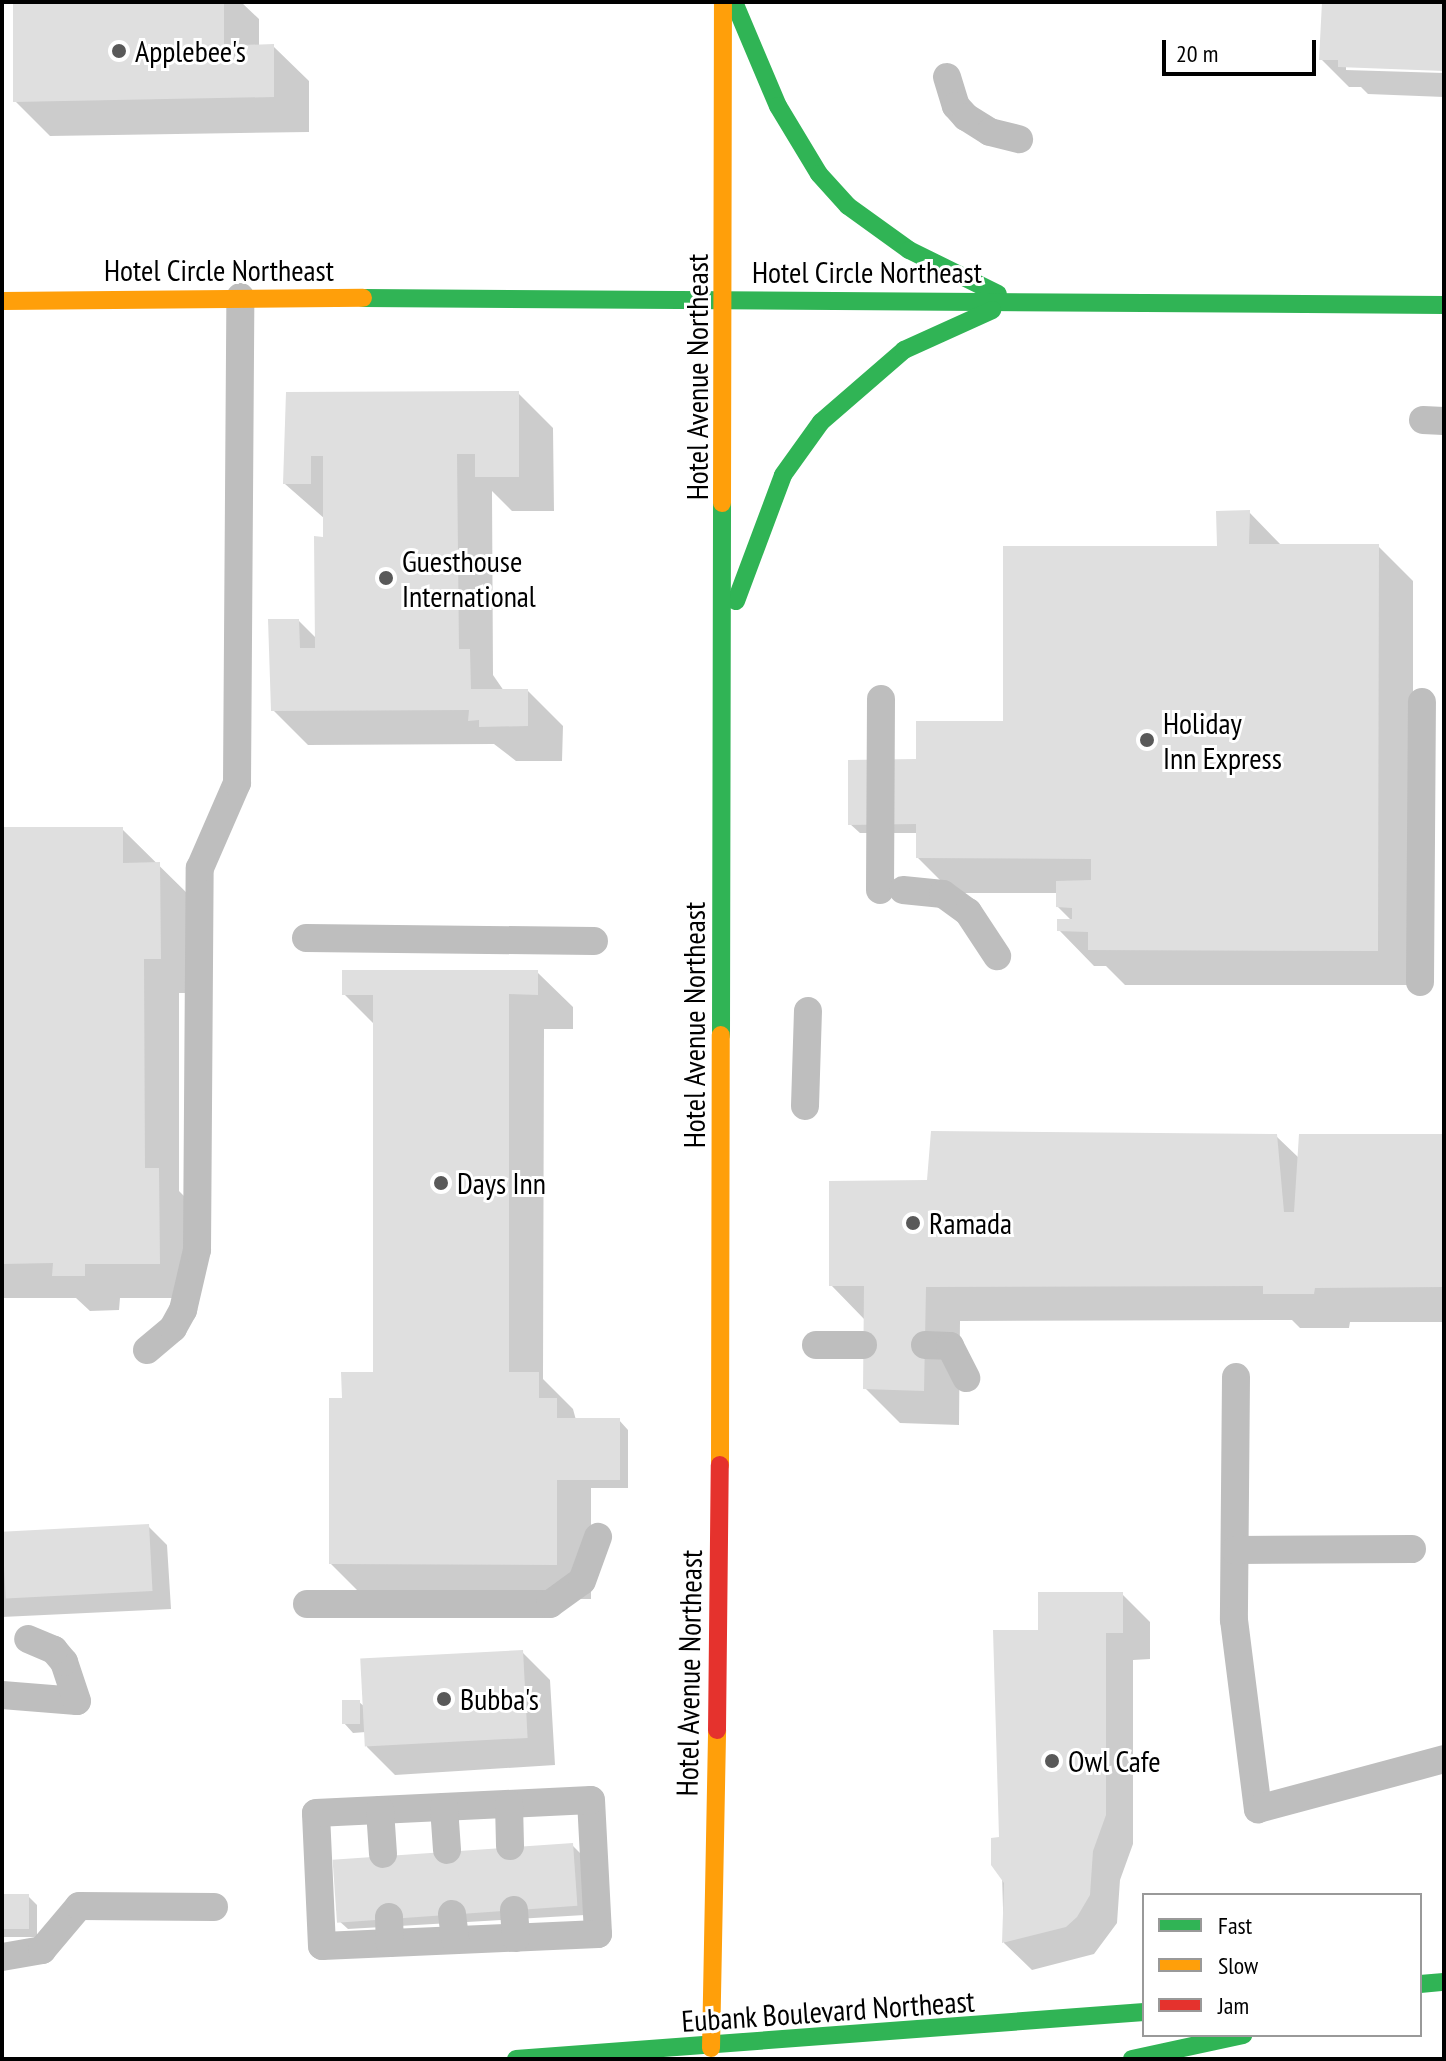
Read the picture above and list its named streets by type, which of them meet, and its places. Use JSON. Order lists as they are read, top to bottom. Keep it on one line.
{"streets":{"street":["Hotel Circle Northeast","Hotel Avenue Northeast","Eubank Boulevard Northeast"]},"crossings":[["Hotel Circle Northeast","Hotel Avenue Northeast"],["Hotel Avenue Northeast","Eubank Boulevard Northeast"]],"places":["Applebee's","Guesthouse International","Holiday Inn Express","Days Inn","Ramada","Bubba's","Owl Cafe"],"legend":["Fast","Slow","Jam"],"scale_bar":"20 m"}
